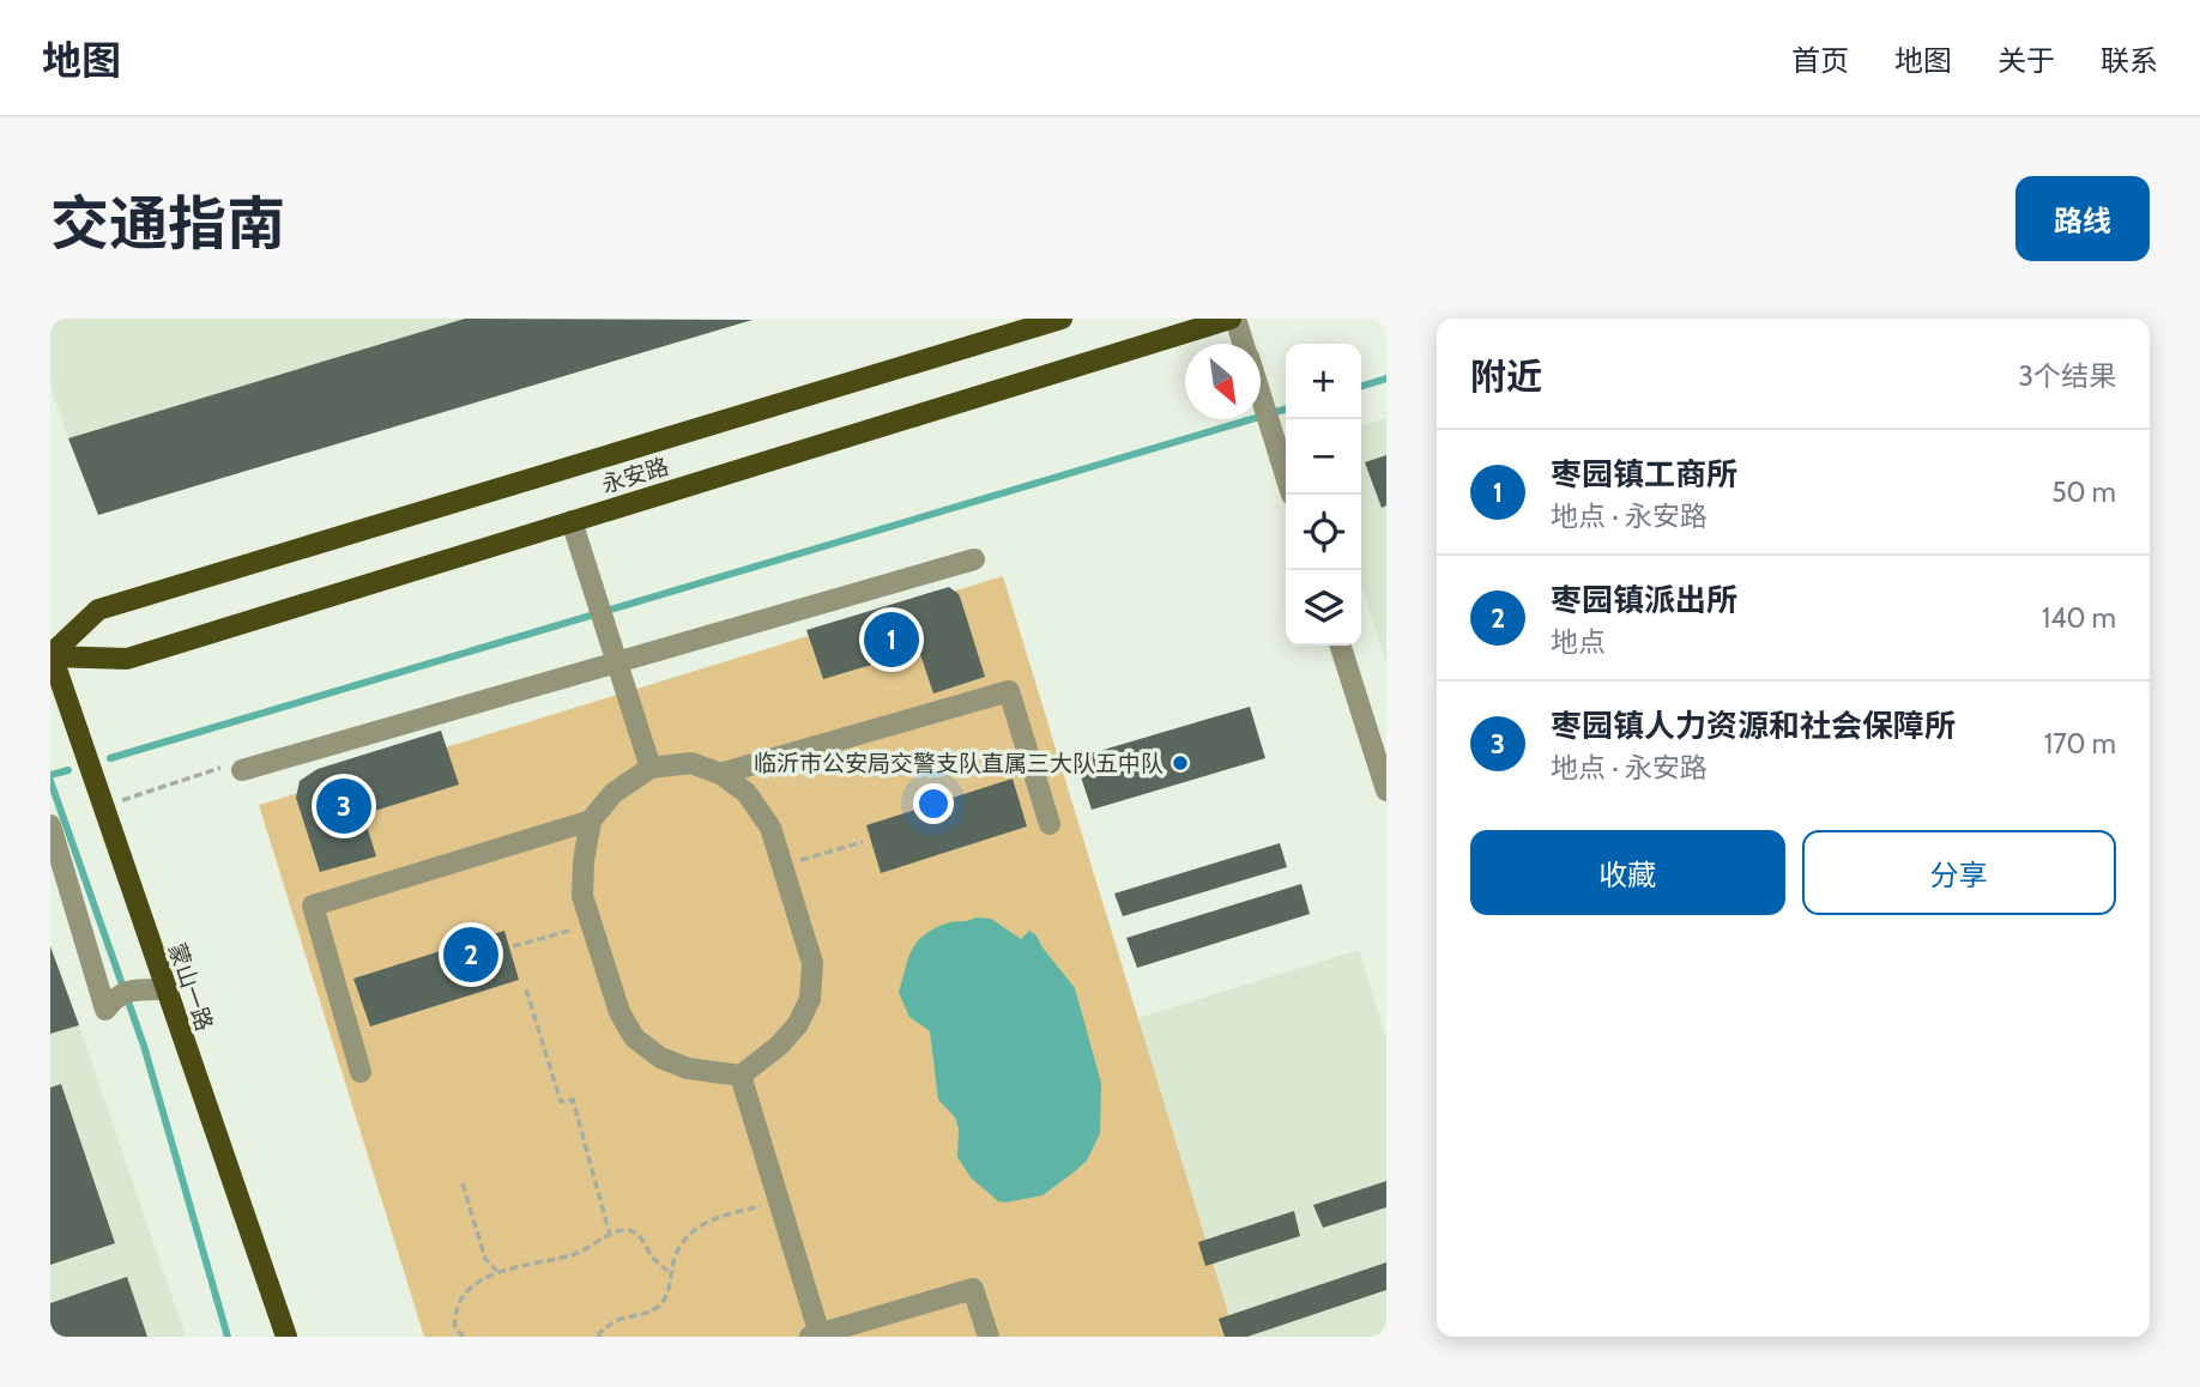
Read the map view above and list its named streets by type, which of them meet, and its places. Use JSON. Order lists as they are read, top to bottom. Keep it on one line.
{"streets":{"main road":["永安路","蒙山一路"]},"crossings":[["永安路","蒙山一路"]],"places":["临沂市公安局交警支队直属三大队五中队"],"north":"bottom right","page":{"header":"地图","nav":["首页","地图","关于","联系"],"title":"交通指南","buttons":["路线",["收藏","分享"]],"heading":["附近","3个结果"],"map_buttons":["+","−"],"list":[{"mark":"1","name":"枣园镇工商所","note":"地点 · 永安路","value":"50 m"},{"mark":"2","name":"枣园镇派出所","note":"地点","value":"140 m"},{"mark":"3","name":"枣园镇人力资源和社会保障所","note":"地点 · 永安路","value":"170 m"}],"pins":["1","3","2"]}}
